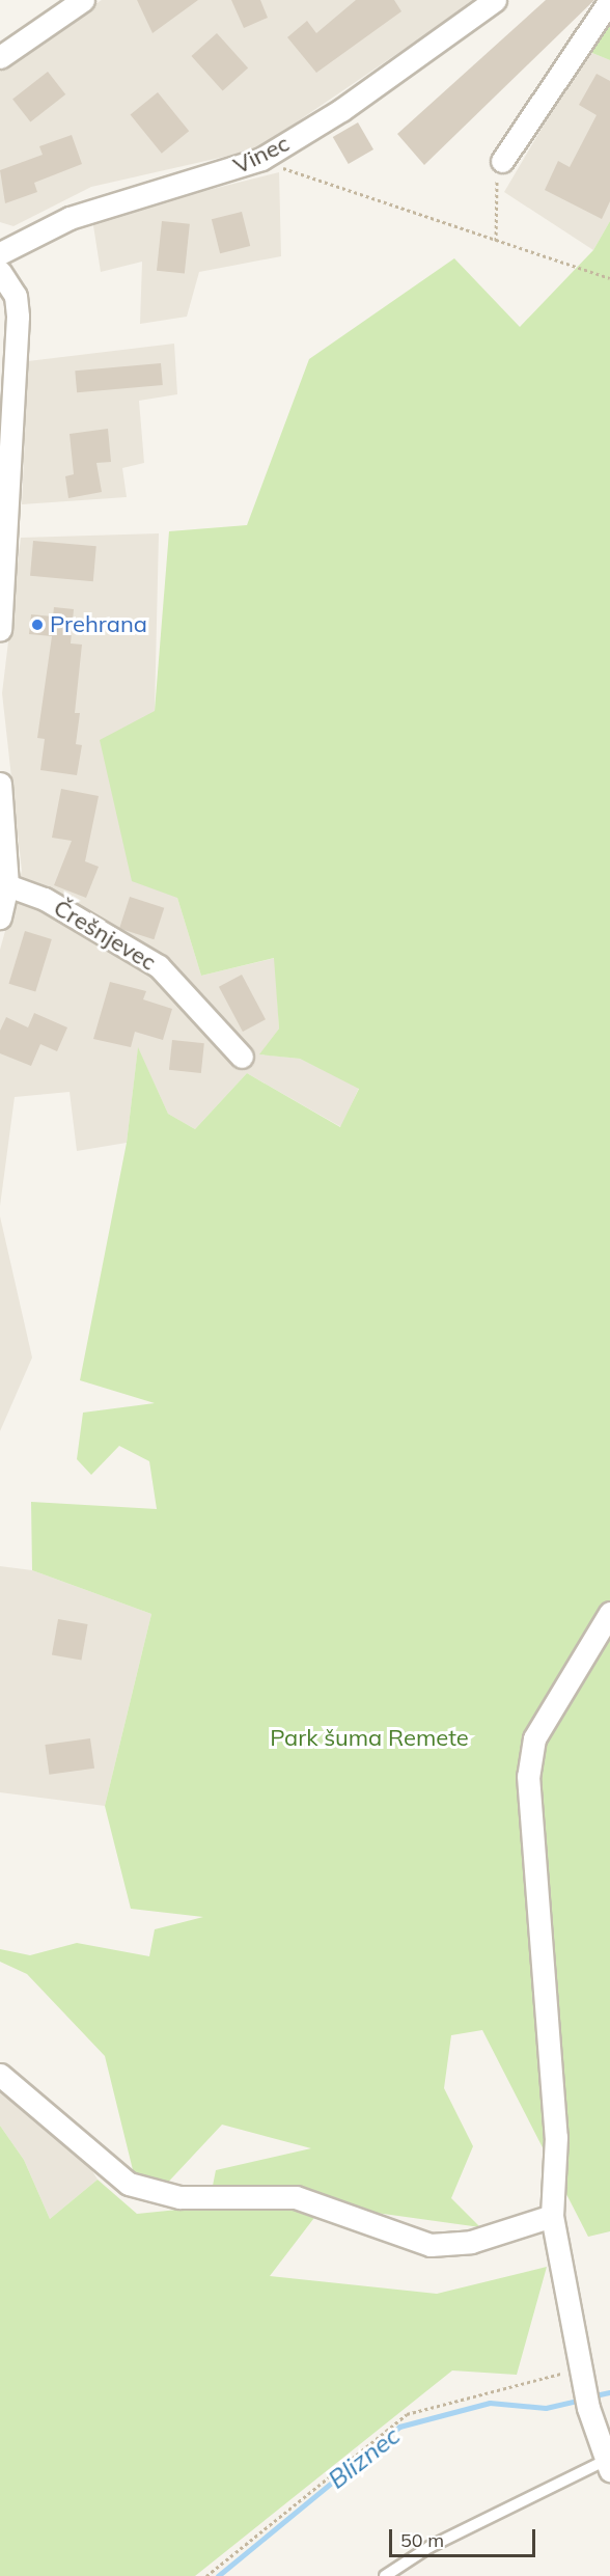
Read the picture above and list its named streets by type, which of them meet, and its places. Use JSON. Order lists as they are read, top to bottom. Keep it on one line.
{"streets":{"street":["Vinec","Črešnjevec"]},"water":["Bliznec"],"parks":["Park šuma Remete"],"places":["Prehrana"],"scale_bar":"50 m"}
